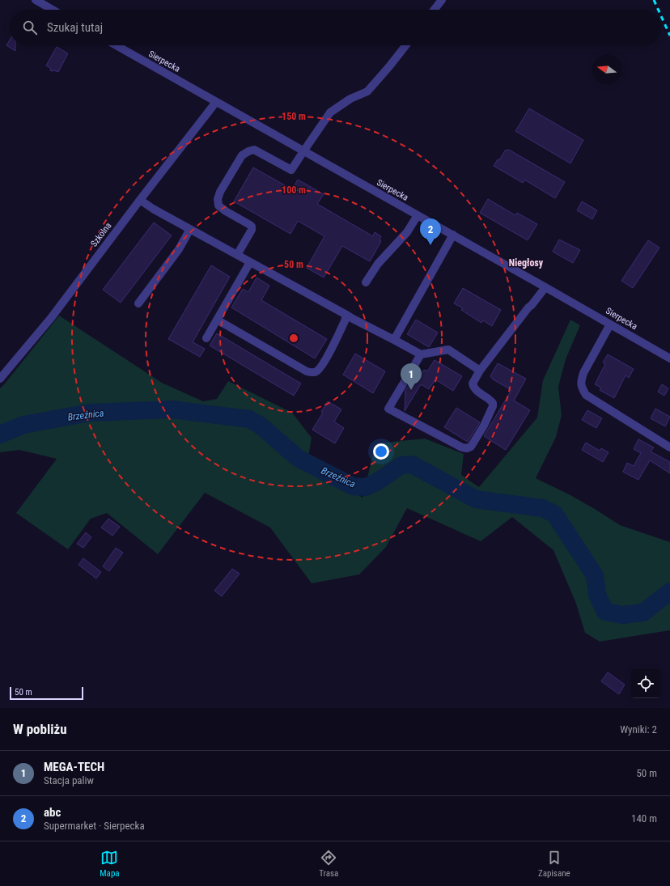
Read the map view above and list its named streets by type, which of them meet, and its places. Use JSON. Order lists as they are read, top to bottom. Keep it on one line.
{"streets":{"street":["Sierpecka","Szkolna"]},"crossings":[["Sierpecka","Szkolna"]],"districts":["Niegłosy"],"water":["Brzeźnica"],"scale_bar":"50 m","north":"left","page":{"search":"Szukaj tutaj","pins":["2","1"],"scale":"50 m","heading":["W pobliżu","Wyniki: 2"],"list":[{"mark":"1","name":"MEGA-TECH","note":"Stacja paliw","value":"50 m"},{"mark":"2","name":"abc","note":"Supermarket · Sierpecka","value":"140 m"}],"nav":["Mapa","Trasa","Zapisane"]},"rings":["150 m","100 m","50 m"]}
